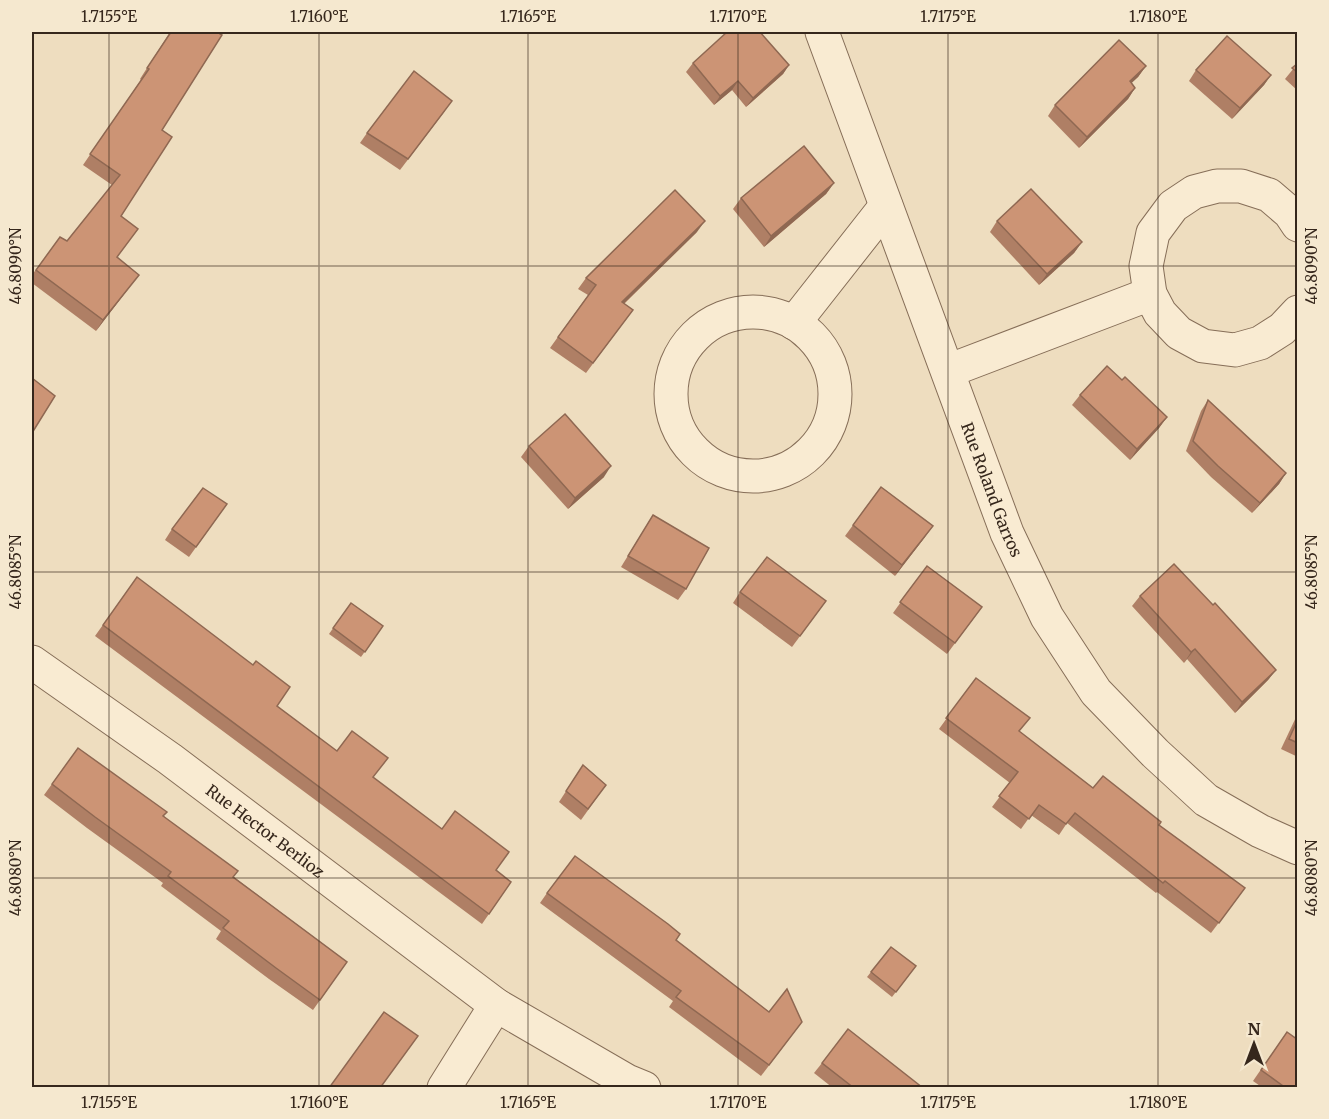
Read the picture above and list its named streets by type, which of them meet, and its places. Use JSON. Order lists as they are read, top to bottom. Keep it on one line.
{"streets":{"street":["Rue Roland Garros","Rue Hector Berlioz"]},"north":"top","coordinates":["1.7155°E","1.7160°E","1.7165°E","1.7170°E","1.7175°E","1.7180°E","46.8090°N","46.8085°N","46.8080°N"]}
